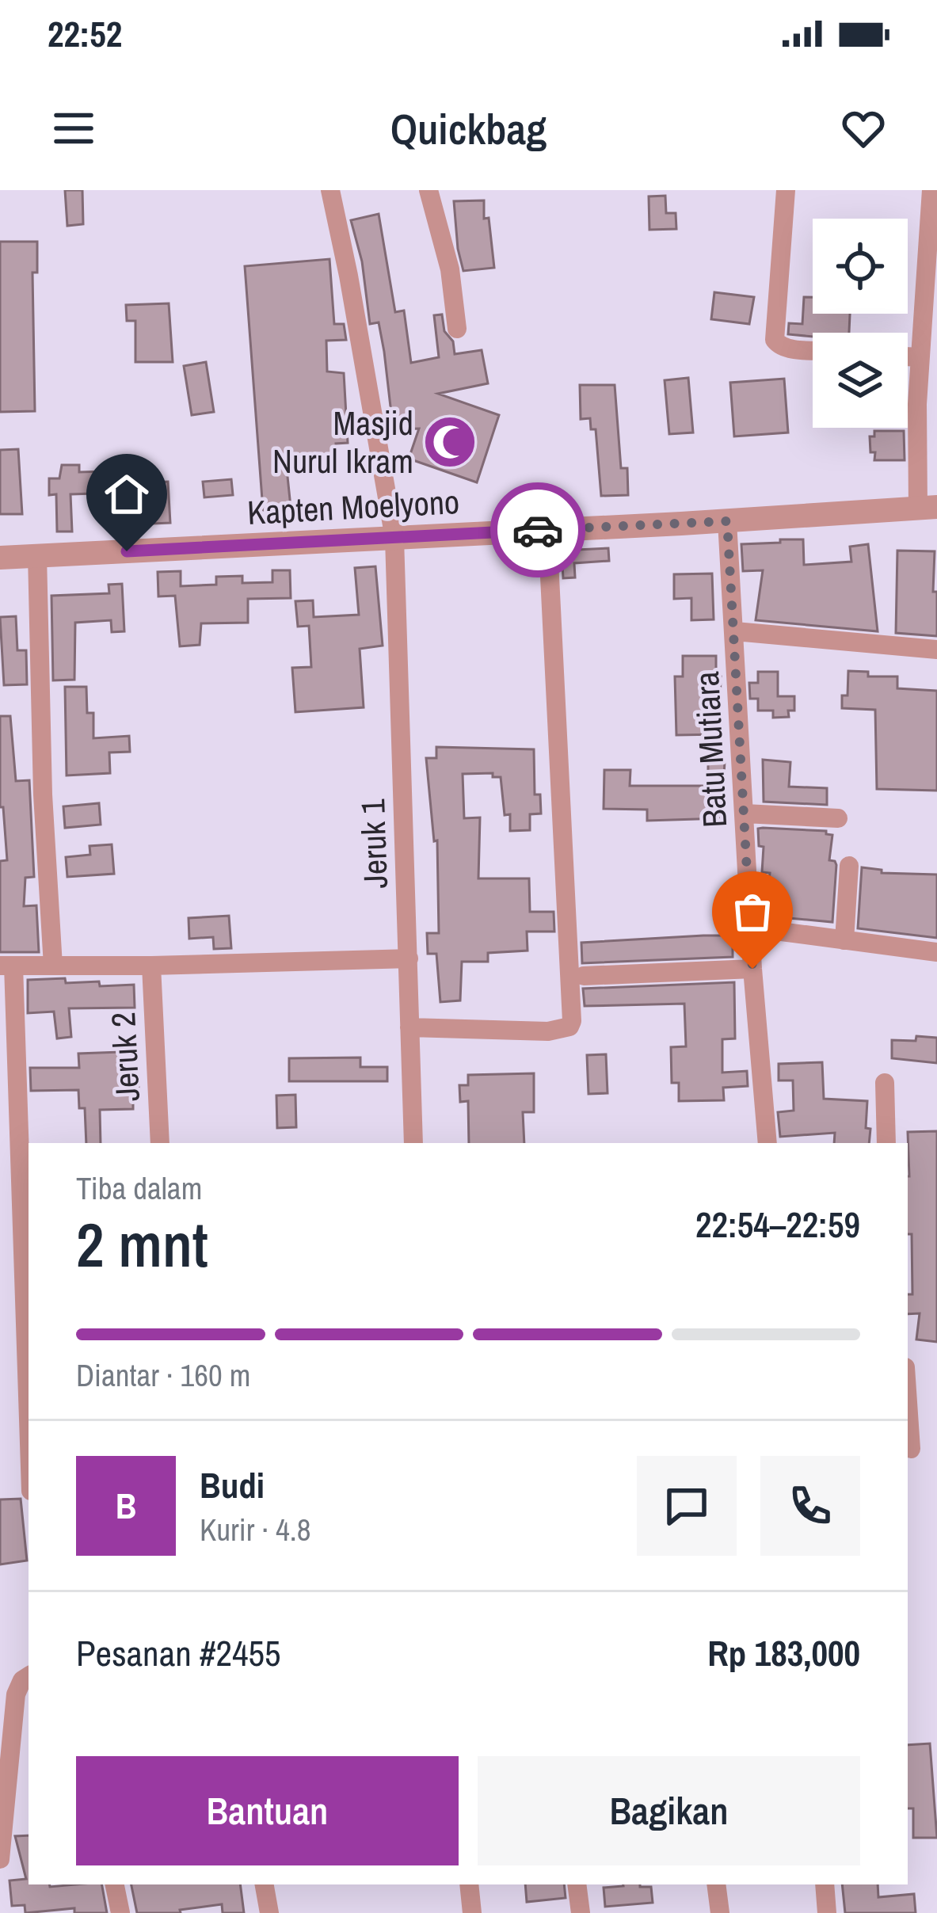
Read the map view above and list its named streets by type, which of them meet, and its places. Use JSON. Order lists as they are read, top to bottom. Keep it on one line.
{"streets":{"street":["Kapten Moelyono","Batu Mutiara","Jeruk 1","Jeruk 2"]},"crossings":[["Kapten Moelyono","Batu Mutiara"],["Kapten Moelyono","Jeruk 1"]],"places":{"mosque":["Masjid Nurul Ikram"]},"page":{"status":"22:52","header":"Quickbag","heading":["2 mnt","Tiba dalam","22:54–22:59"],"panel":["Budi","Kurir · 4.8","Pesanan #2455","Rp 183,000"],"bar":"Diantar · 160 m","round":"B","buttons":["Bantuan","Bagikan"]}}
